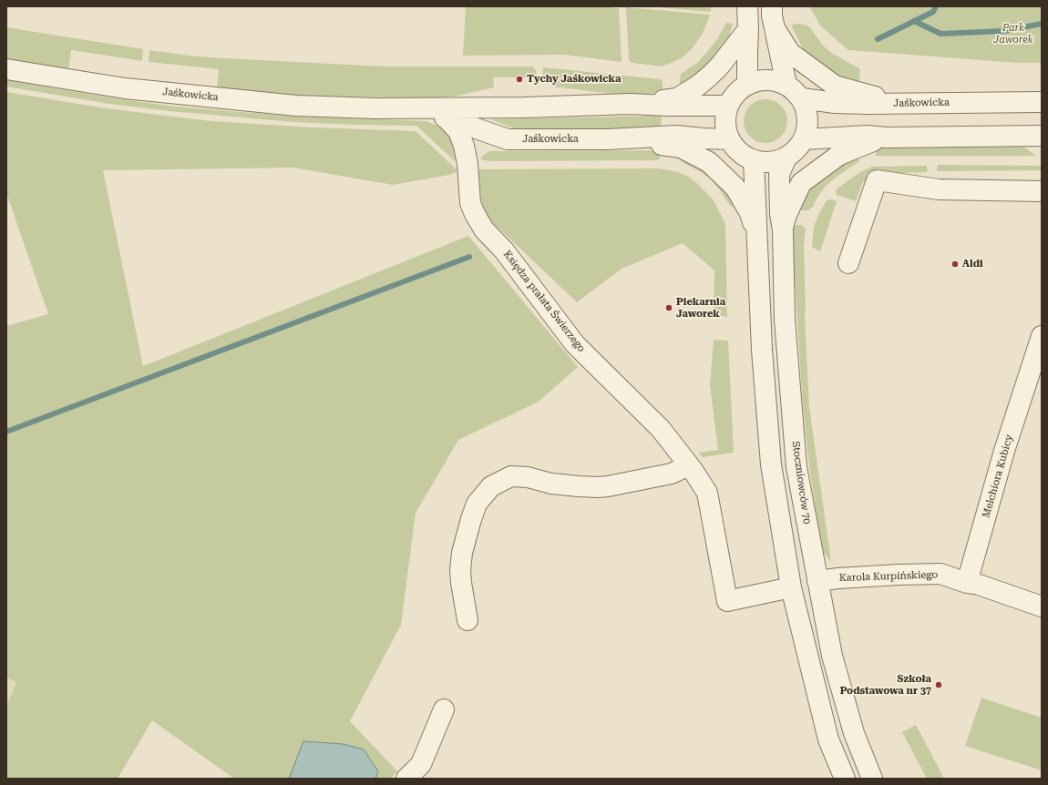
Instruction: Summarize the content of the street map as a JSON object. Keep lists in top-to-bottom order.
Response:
{
  "streets": {
    "street": [
      "Jaśkowicka",
      "Księdza prałata Świerzego",
      "Melchiora Kubicy",
      "Stoczniowców 70",
      "Karola Kurpińskiego"
    ]
  },
  "crossings": [
    ["Jaśkowicka", "Księdza prałata Świerzego"],
    ["Jaśkowicka", "Stoczniowców 70"],
    ["Melchiora Kubicy", "Karola Kurpińskiego"],
    ["Stoczniowców 70", "Karola Kurpińskiego"]
  ],
  "parks": ["Park Jaworek"],
  "places": [
    "Tychy Jaśkowicka",
    "Aldi",
    "Piekarnia Jaworek",
    "Szkoła Podstawowa nr 37"
  ]
}
